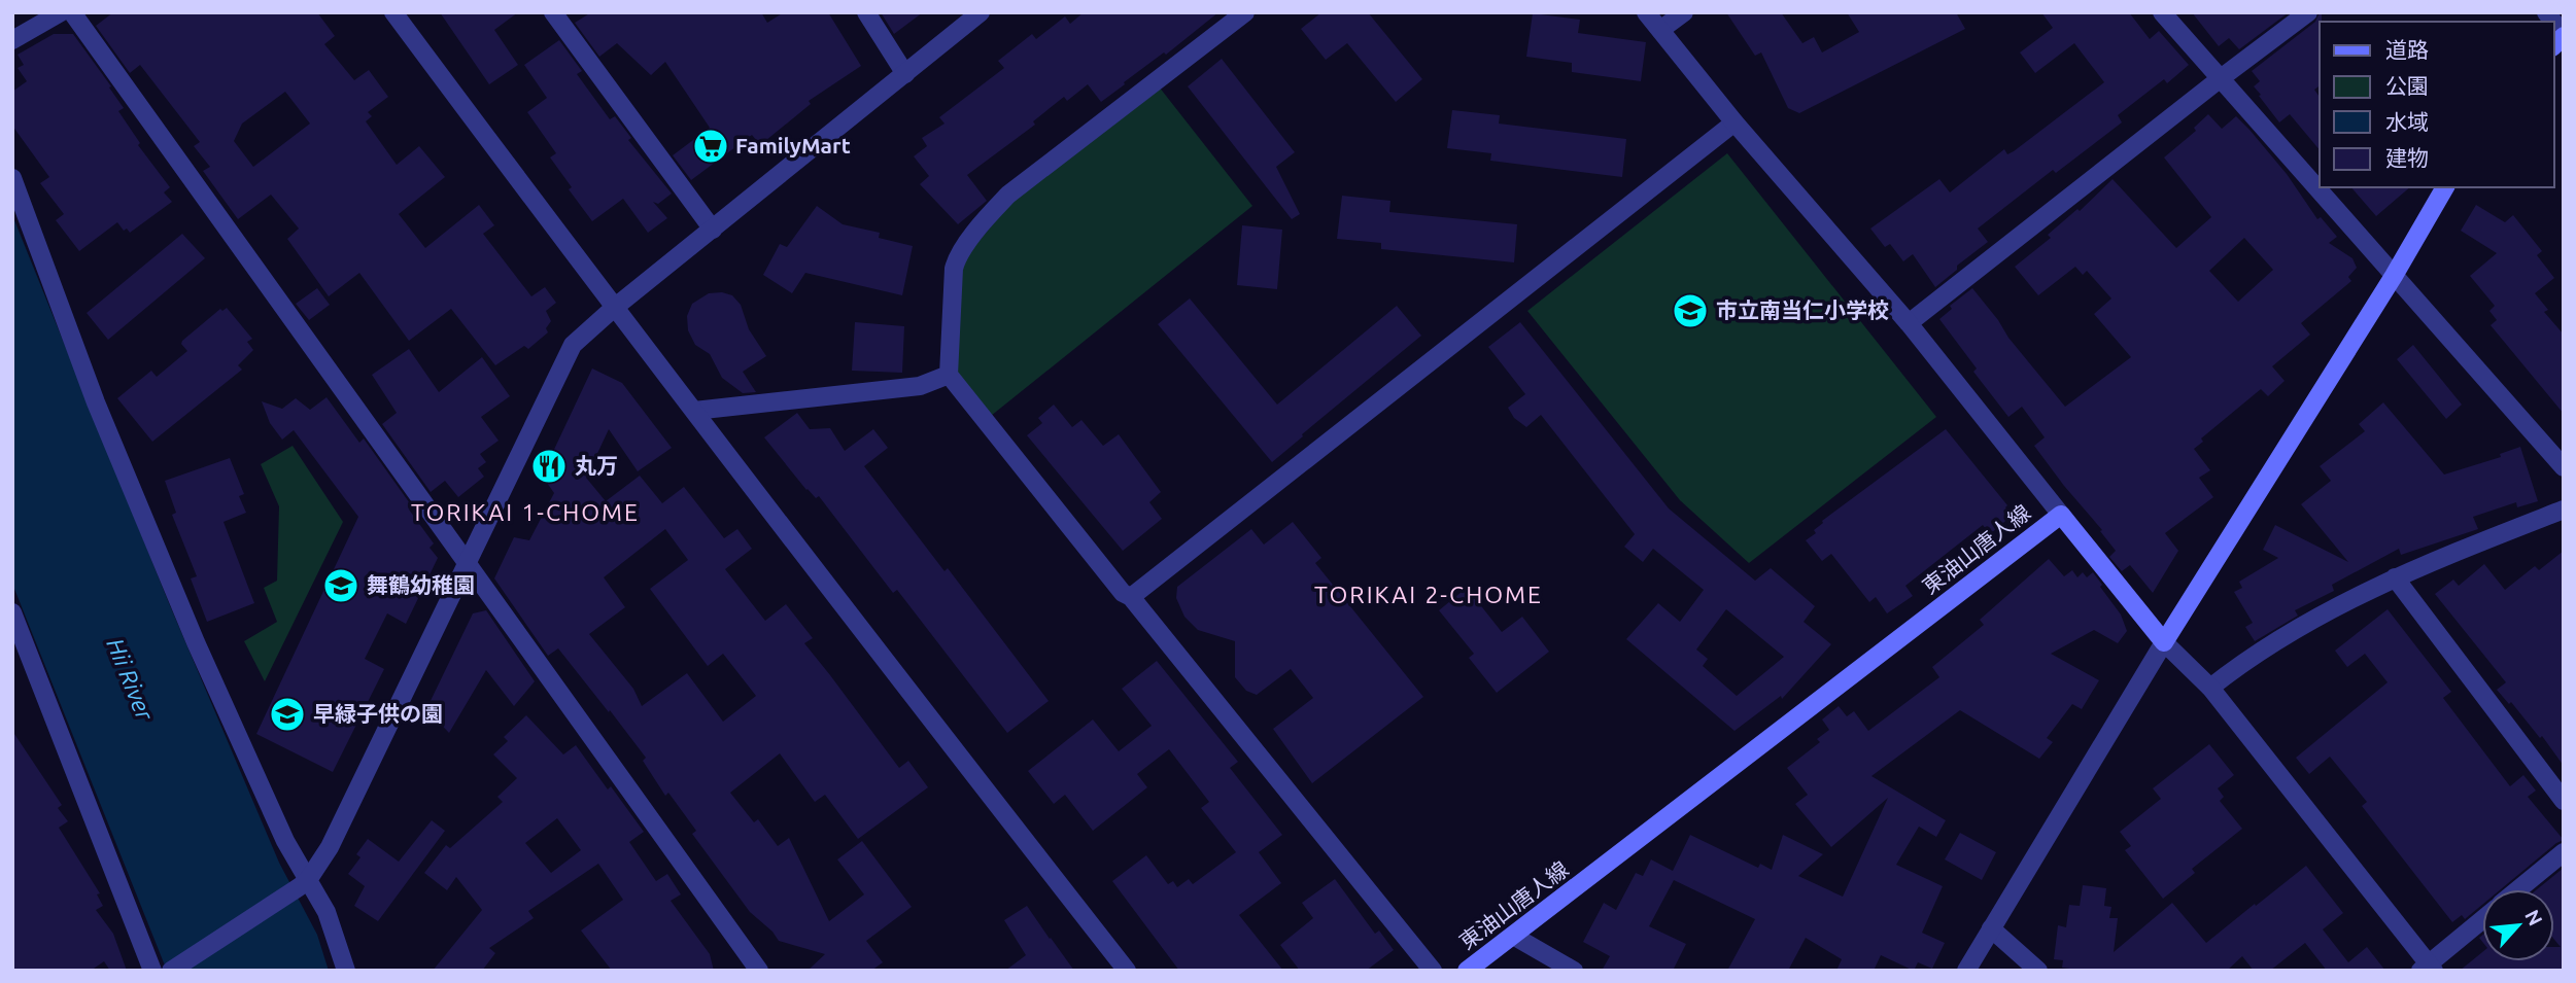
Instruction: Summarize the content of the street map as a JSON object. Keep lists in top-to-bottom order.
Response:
{
  "streets": {
    "main road": ["東油山唐人線"]
  },
  "districts": ["TORIKAI 1-CHOME", "TORIKAI 2-CHOME"],
  "water": ["Hii River"],
  "places": {
    "supermarket": ["FamilyMart"],
    "school or university": ["市立南当仁小学校", "舞鶴幼稚園", "早緑子供の園"],
    "restaurant": ["丸万"]
  },
  "legend": [
    "道路",
    "公園",
    "水域",
    "建物"
  ],
  "north": "top right"
}
